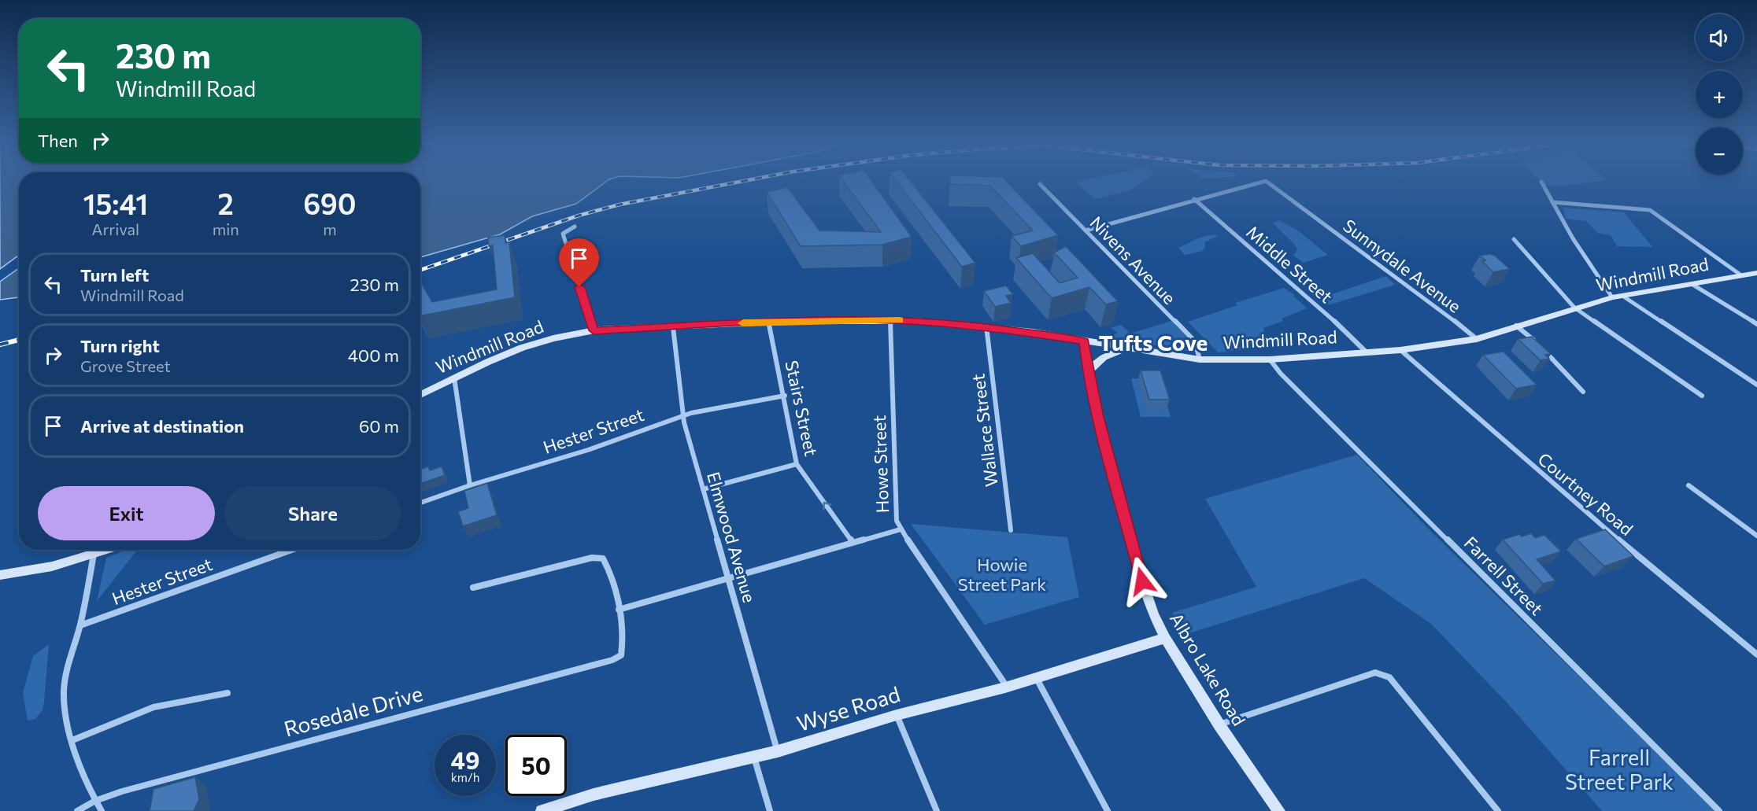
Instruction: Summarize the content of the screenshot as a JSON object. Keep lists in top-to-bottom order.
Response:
{
  "streets": {
    "main road": ["Windmill Road", "Albro Lake Road", "Wyse Road"],
    "street": [
      "Nivens Avenue",
      "Middle Street",
      "Sunnydale Avenue",
      "Stairs Street",
      "Wallace Street",
      "Hester Street",
      "Howe Street",
      "Courtney Road",
      "Elmwood Avenue",
      "Farrell Street",
      "Rosedale Drive"
    ]
  },
  "crossings": [
    ["Nivens Avenue", "Windmill Road"],
    ["Middle Street", "Sunnydale Avenue"],
    ["Middle Street", "Windmill Road"],
    ["Sunnydale Avenue", "Windmill Road"],
    ["Windmill Road", "Stairs Street"],
    ["Windmill Road", "Wallace Street"],
    ["Windmill Road", "Howe Street"],
    ["Windmill Road", "Courtney Road"],
    ["Windmill Road", "Elmwood Avenue"],
    ["Windmill Road", "Farrell Street"],
    ["Windmill Road", "Albro Lake Road"],
    ["Stairs Street", "Hester Street"],
    ["Hester Street", "Elmwood Avenue"],
    ["Howe Street", "Wyse Road"],
    ["Elmwood Avenue", "Wyse Road"],
    ["Albro Lake Road", "Wyse Road"]
  ],
  "one_way": ["Stairs Street"],
  "districts": ["Tufts Cove"],
  "parks": ["Howie Street Park", "Farrell Street Park"],
  "page": {
    "map_buttons": ["+", "−"],
    "turn": ["230 m", "Windmill Road"],
    "then": "Then",
    "eta": [
      "15:41",
      "Arrival",
      "2",
      "min",
      "690",
      "m"
    ],
    "list": [
      {
        "name": "Turn left",
        "note": "Windmill Road",
        "value": "230 m"
      },
      {
        "name": "Turn right",
        "note": "Grove Street",
        "value": "400 m"
      },
      {
        "name": "Arrive at destination",
        "value": "60 m"
      }
    ],
    "buttons": ["Exit", "Share"],
    "speed": "49 km/h",
    "limit": "50"
  }
}
